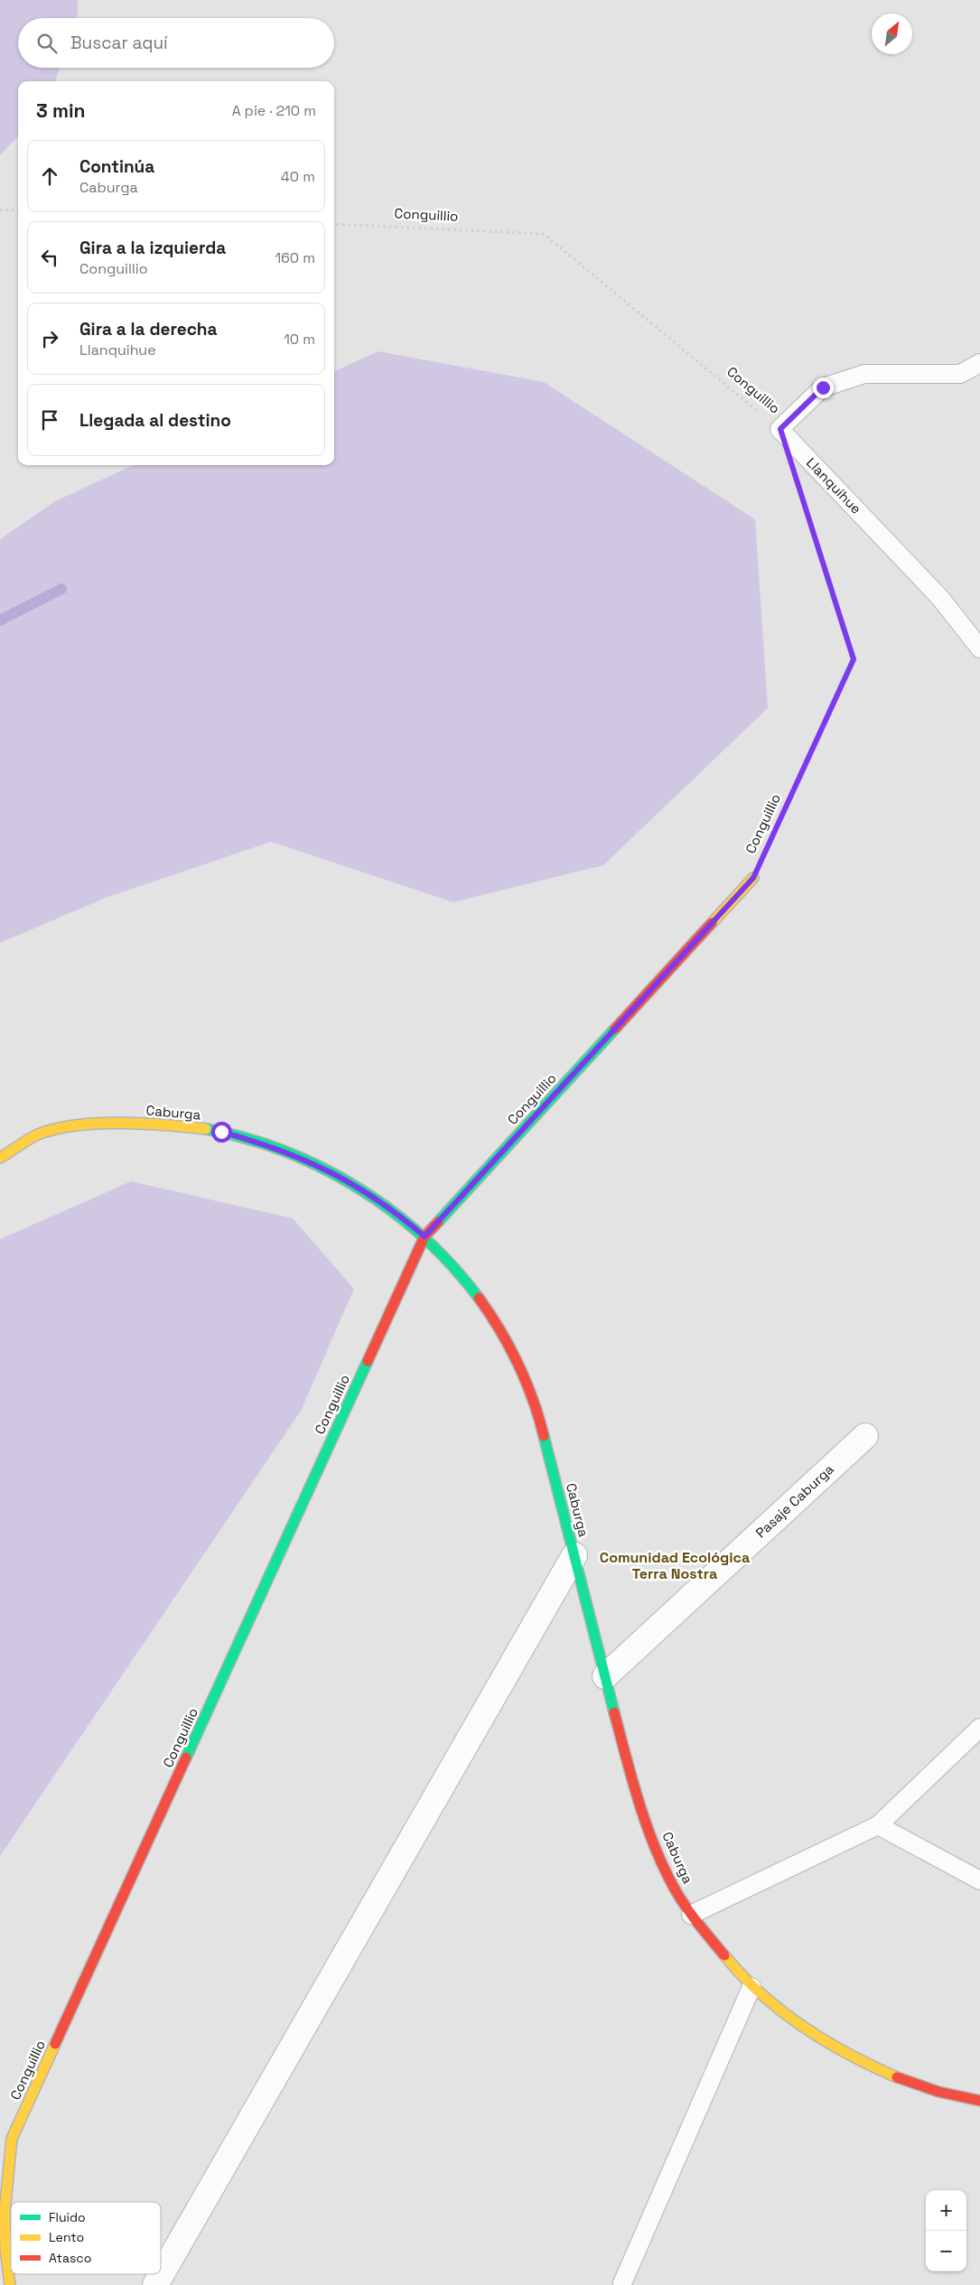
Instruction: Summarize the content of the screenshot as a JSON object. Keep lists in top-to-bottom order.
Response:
{
  "streets": {
    "street": ["Conguillio", "Caburga", "Pasaje Caburga"],
    "lane": ["Llanquihue"]
  },
  "crossings": [
    ["Conguillio", "Llanquihue"],
    ["Conguillio", "Caburga"],
    ["Caburga", "Pasaje Caburga"]
  ],
  "districts": ["Comunidad Ecológica Terra Nostra"],
  "legend": ["Fluido", "Lento", "Atasco"],
  "north": "top right",
  "page": {
    "search": "Buscar aquí",
    "heading": ["3 min", "A pie · 210 m"],
    "list": [
      ["Continúa", "Caburga", "40 m"],
      ["Gira a la izquierda", "Conguillio", "160 m"],
      ["Gira a la derecha", "Llanquihue", "10 m"],
      "Llegada al destino"
    ],
    "map_buttons": ["+", "−"]
  }
}
